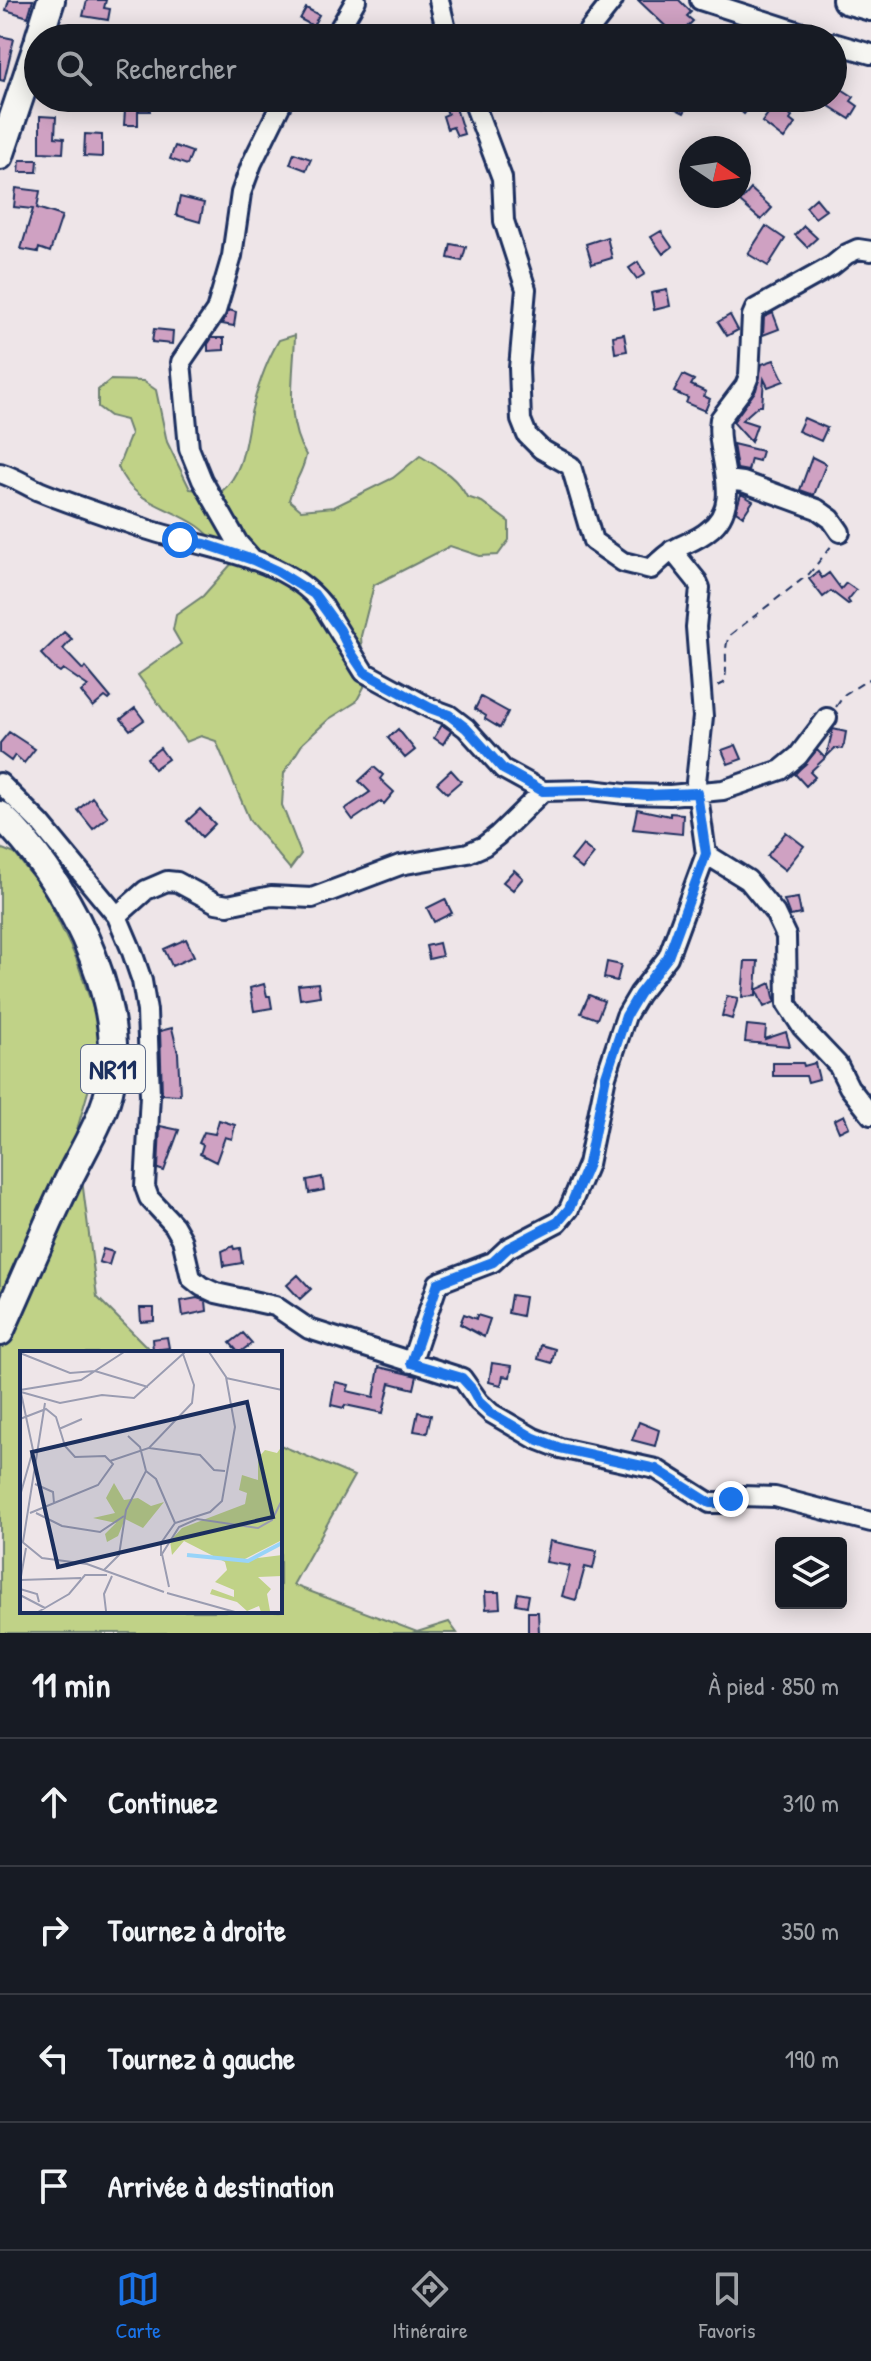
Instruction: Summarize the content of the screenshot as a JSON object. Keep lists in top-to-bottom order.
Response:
{
  "streets": {
    "highway": ["NR11"]
  },
  "north": "right",
  "page": {
    "search": "Rechercher",
    "heading": ["11 min", "À pied · 850 m"],
    "list": [
      ["Continuez", "310 m"],
      ["Tournez à droite", "350 m"],
      ["Tournez à gauche", "190 m"],
      "Arrivée à destination"
    ],
    "nav": ["Carte", "Itinéraire", "Favoris"]
  }
}
